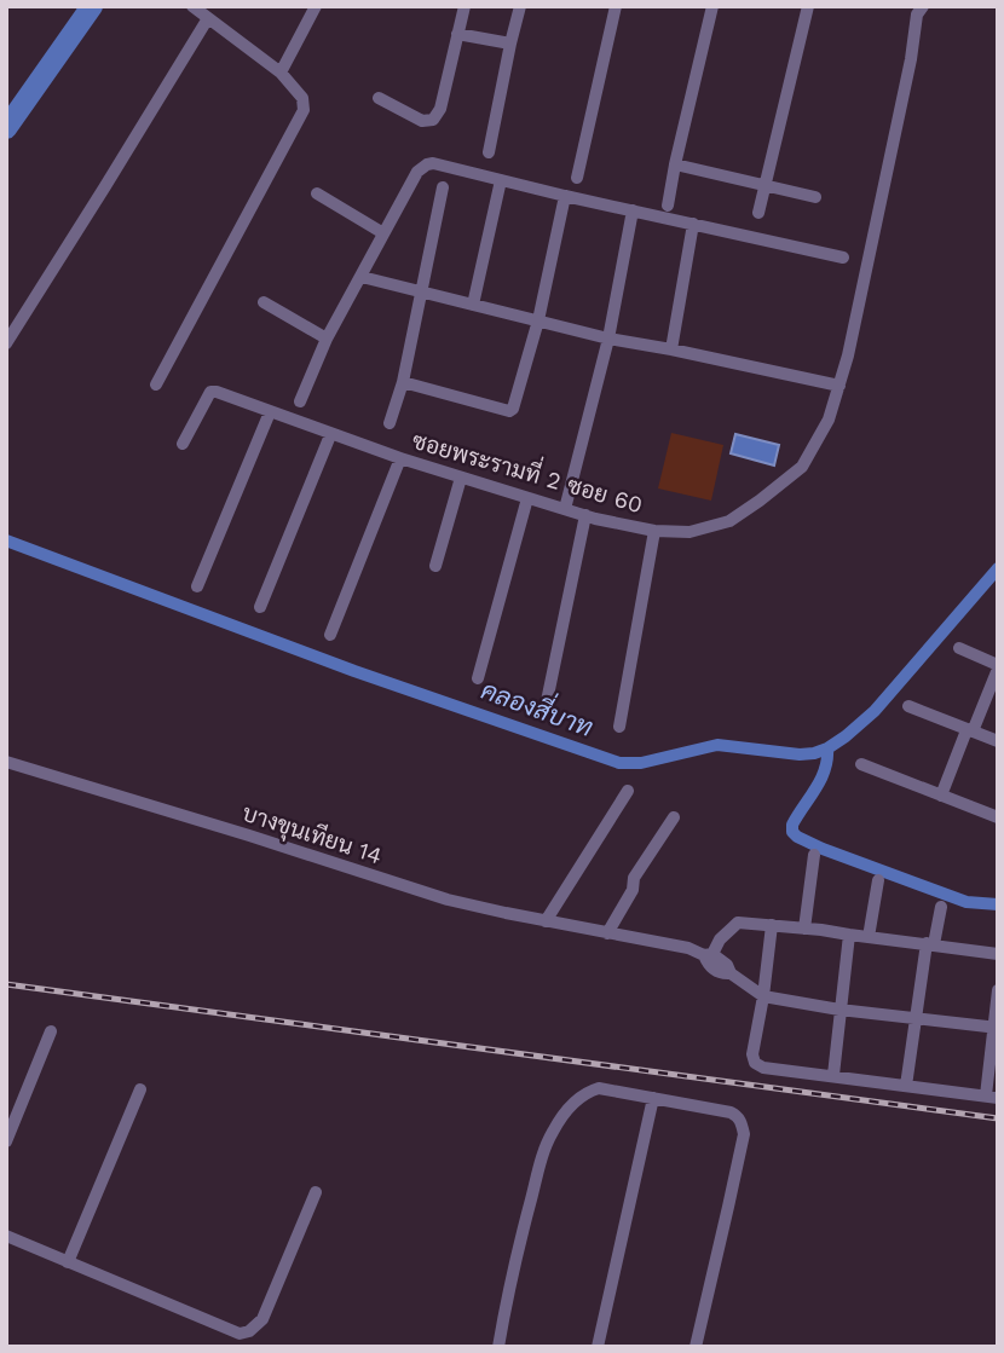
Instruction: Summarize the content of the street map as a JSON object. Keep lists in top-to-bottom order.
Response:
{
  "streets": {
    "street": ["ซอยพระรามที่ 2 ซอย 60", "บางขุนเทียน 14"]
  },
  "water": ["คลองสี่บาท"]
}
